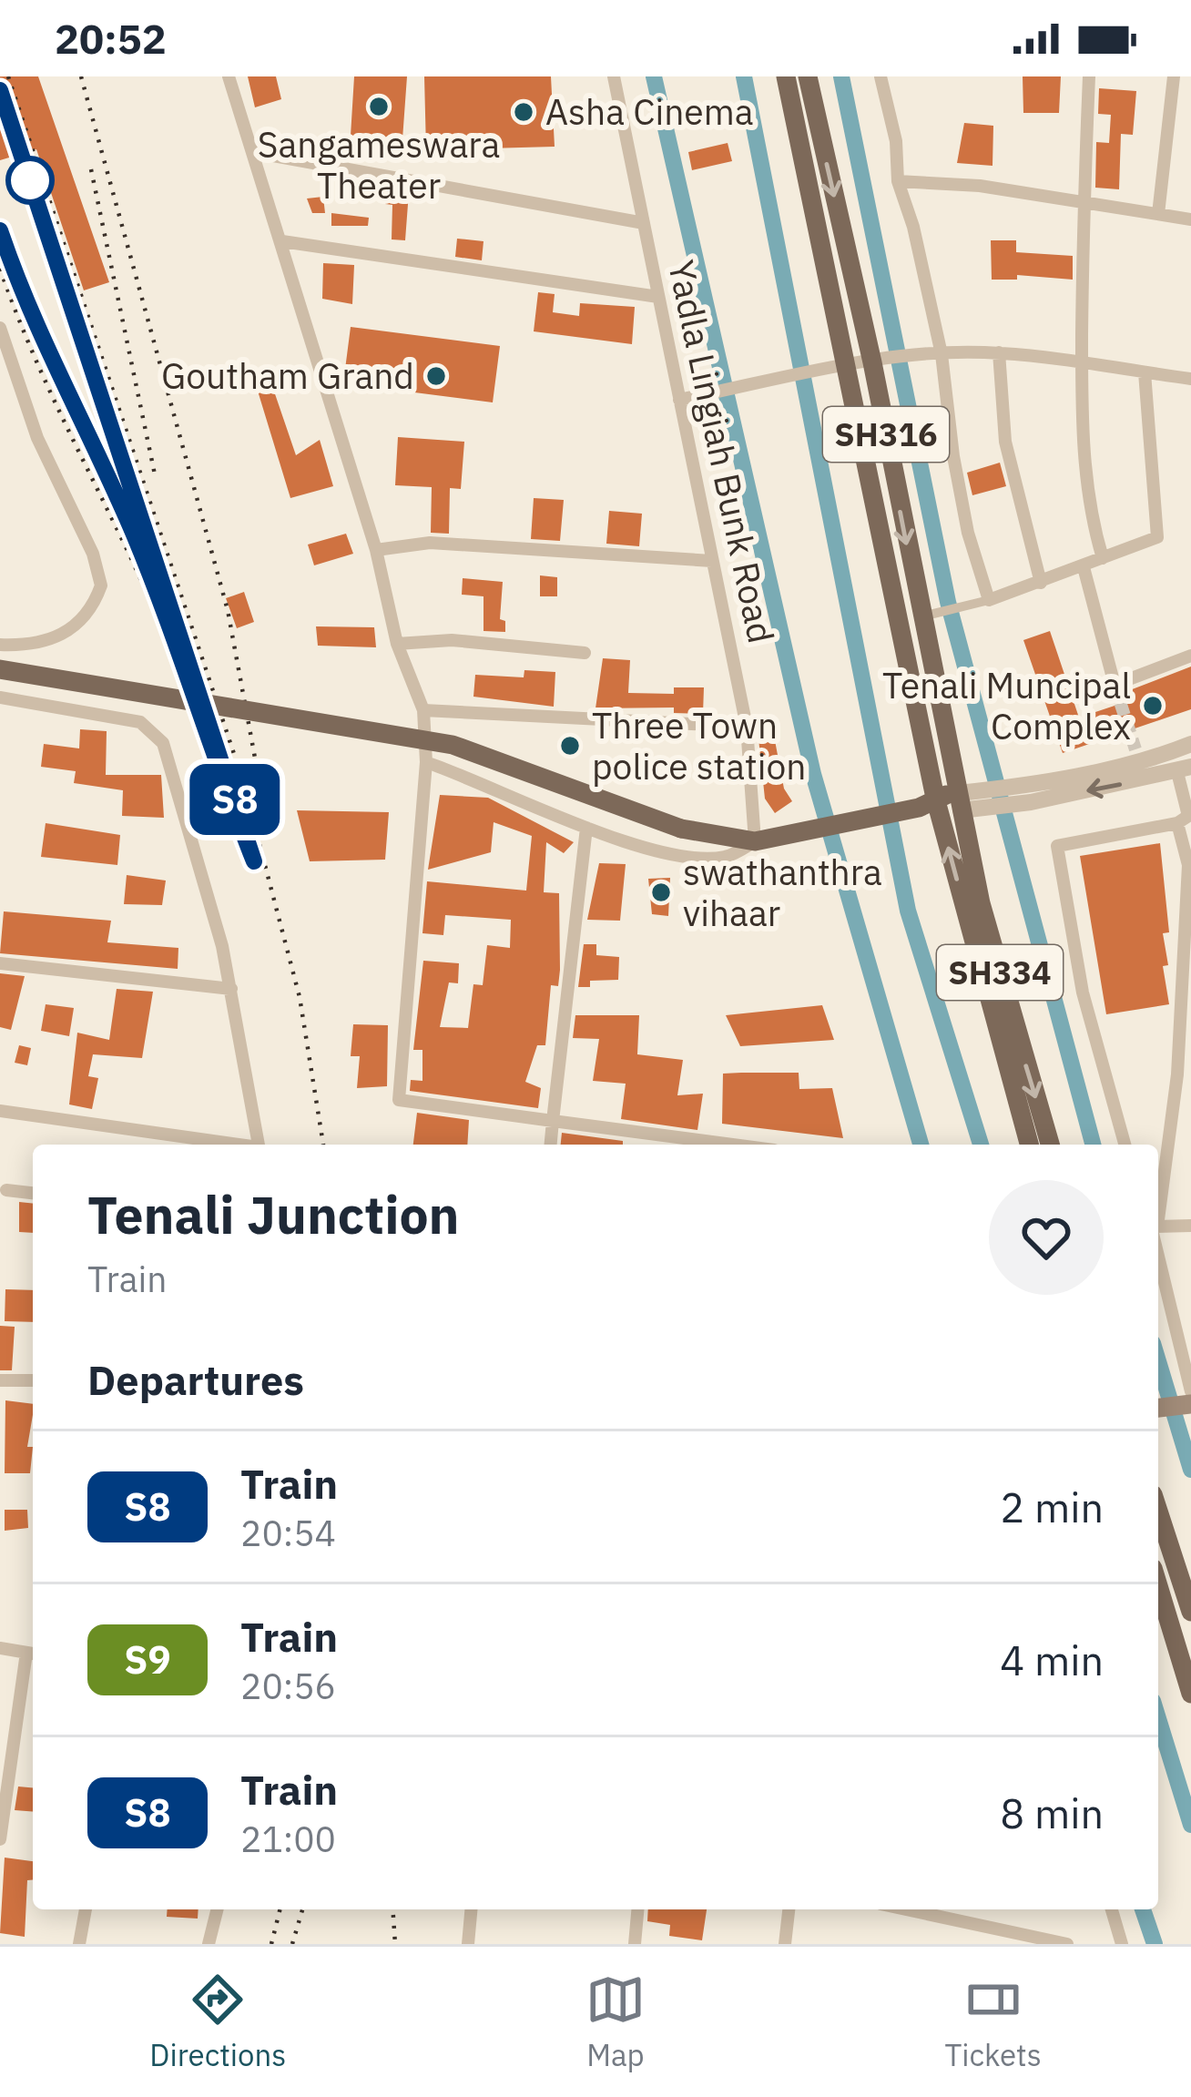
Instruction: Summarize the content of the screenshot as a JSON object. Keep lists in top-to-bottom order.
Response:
{
  "streets": {
    "main road": ["SH316", "SH334"],
    "street": ["Yadla Lingiah Bunk Road"]
  },
  "crossings": [
    ["SH316", "SH334"]
  ],
  "places": [
    "Sangameswara Theater",
    "Asha Cinema",
    "Goutham Grand",
    "Tenali Muncipal Complex",
    "Three Town police station",
    "swathanthra vihaar"
  ],
  "page": {
    "status": "20:52",
    "on_map": "S8",
    "heading": [
      ["Tenali Junction", "Train"],
      "Departures"
    ],
    "list": [
      {
        "mark": "S8",
        "name": "Train",
        "note": "20:54",
        "value": "2 min"
      },
      {
        "mark": "S9",
        "name": "Train",
        "note": "20:56",
        "value": "4 min"
      },
      {
        "mark": "S8",
        "name": "Train",
        "note": "21:00",
        "value": "8 min"
      }
    ],
    "tabs": ["Directions", "Map", "Tickets"]
  }
}
